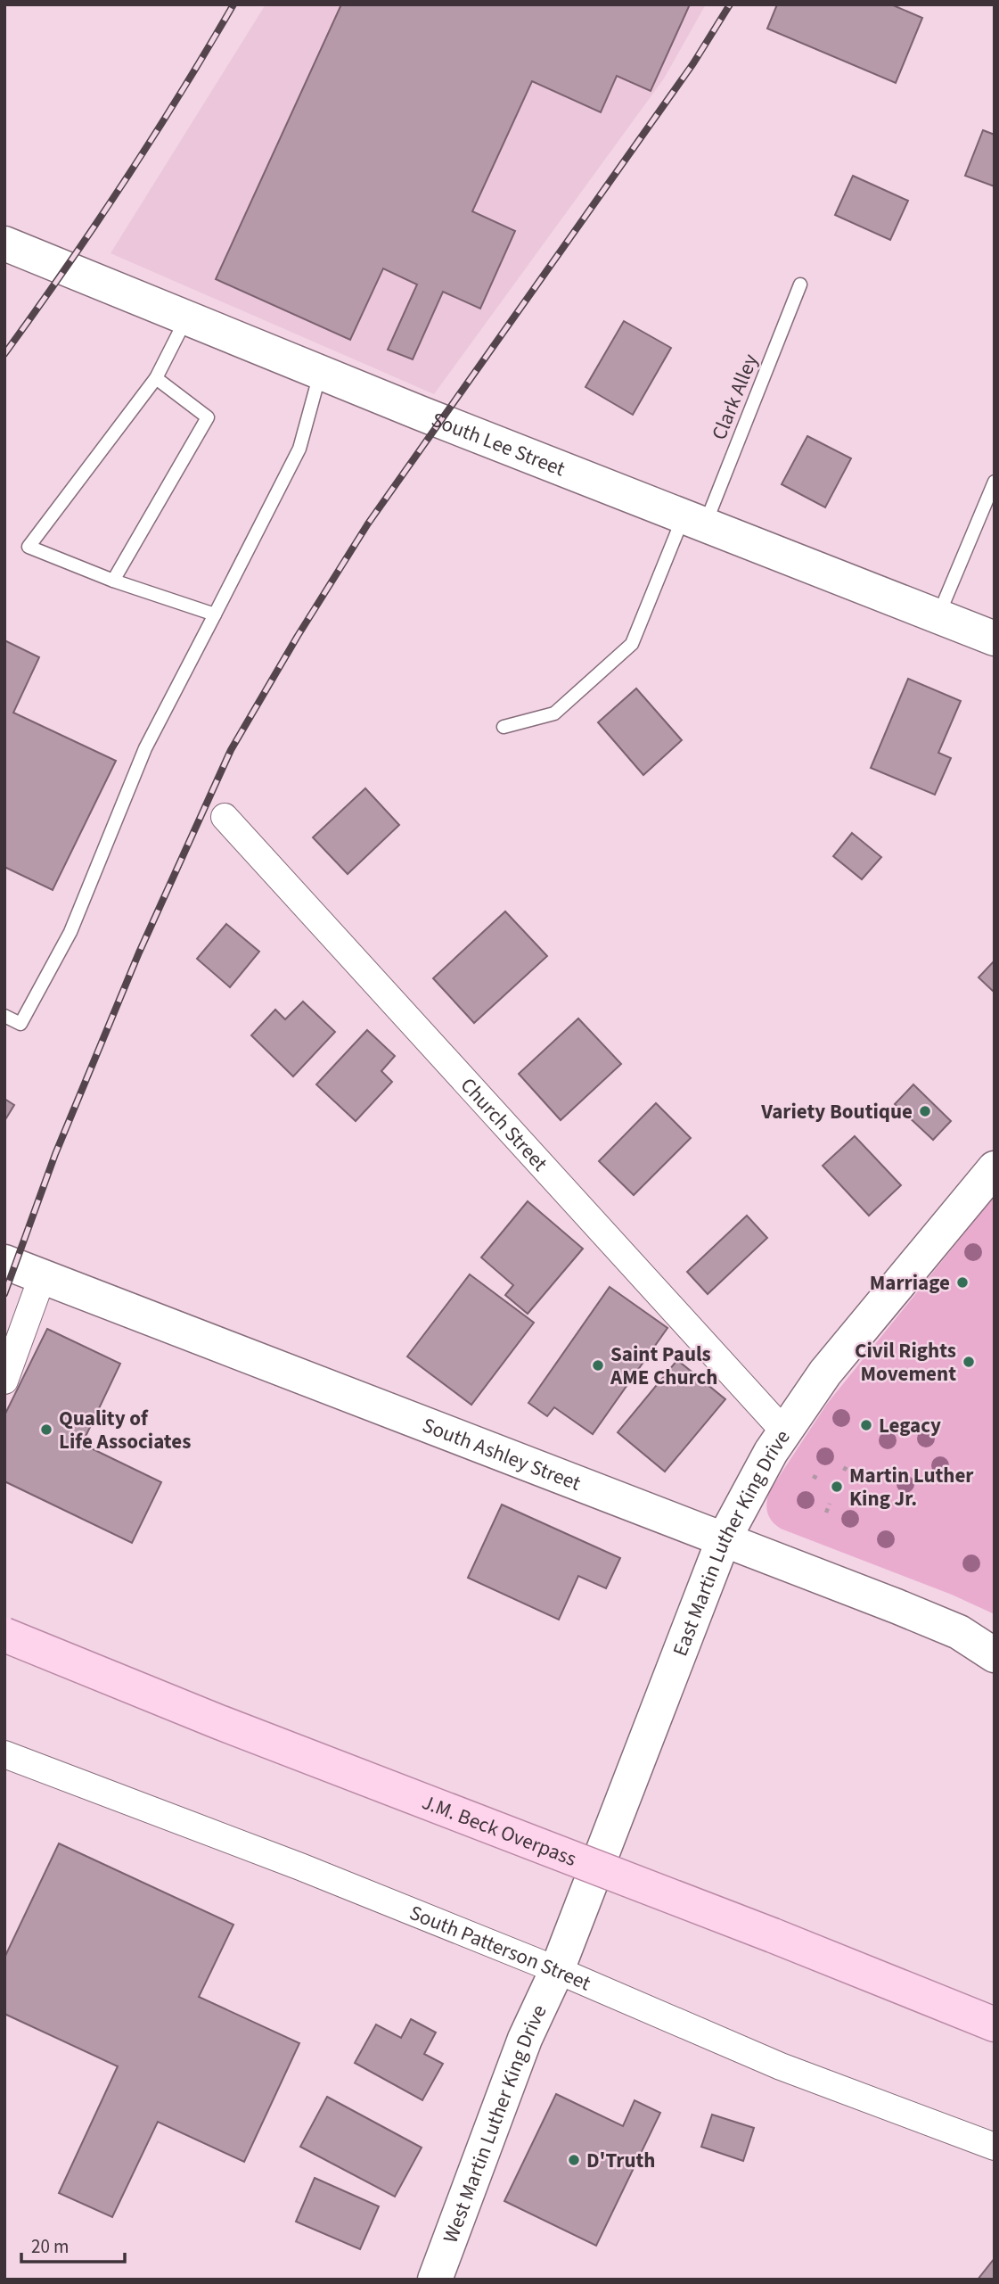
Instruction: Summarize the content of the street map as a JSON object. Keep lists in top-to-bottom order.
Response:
{
  "streets": {
    "main road": ["J.M. Beck Overpass"],
    "street": [
      "South Lee Street",
      "Church Street",
      "South Ashley Street",
      "East Martin Luther King Drive",
      "South Patterson Street",
      "West Martin Luther King Drive"
    ],
    "lane": ["Clark Alley"]
  },
  "crossings": [
    ["Clark Alley", "South Lee Street"],
    ["Church Street", "East Martin Luther King Drive"],
    ["South Ashley Street", "East Martin Luther King Drive"],
    ["East Martin Luther King Drive", "South Patterson Street"],
    ["East Martin Luther King Drive", "West Martin Luther King Drive"],
    ["South Patterson Street", "West Martin Luther King Drive"]
  ],
  "places": [
    "Variety Boutique",
    "Marriage",
    "Civil Rights Movement",
    "Saint Pauls AME Church",
    "Legacy",
    "Quality of Life Associates",
    "Martin Luther King Jr.",
    "D'Truth"
  ],
  "scale_bar": "20 m"
}
